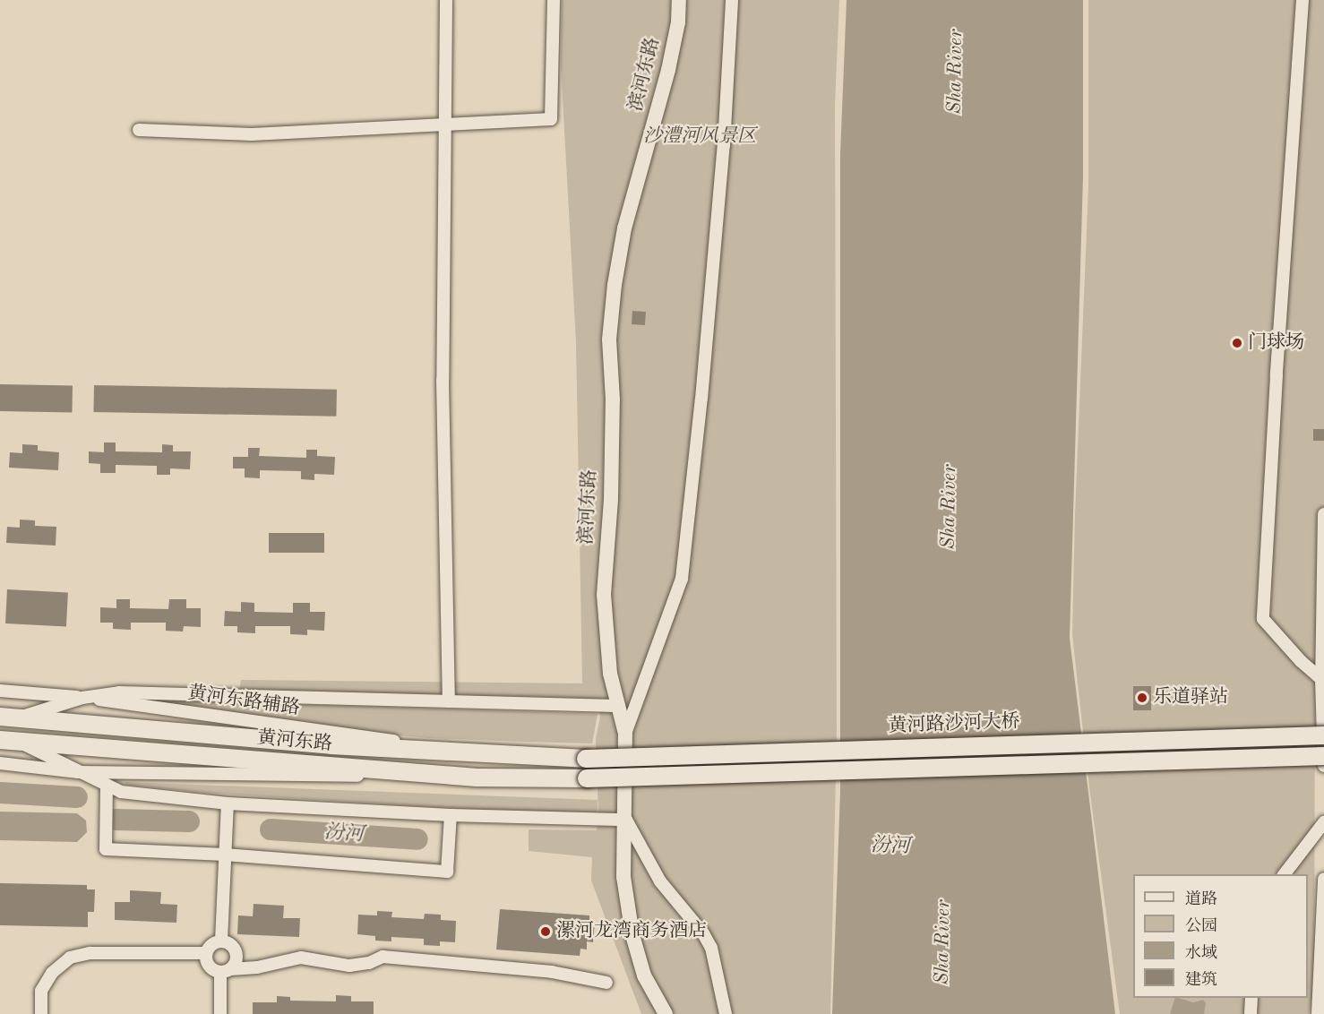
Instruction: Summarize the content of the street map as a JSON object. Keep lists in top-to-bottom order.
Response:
{
  "streets": {
    "main road": ["黄河路沙河大桥", "黄河东路"],
    "street": ["滨河东路", "黄河东路辅路"]
  },
  "crossings": [
    ["黄河东路辅路", "黄河东路"],
    ["黄河路沙河大桥", "黄河东路"]
  ],
  "water": ["Sha River", "汾河"],
  "parks": ["沙澧河风景区"],
  "places": ["门球场", "乐道驿站", "漯河龙湾商务酒店"],
  "legend": [
    "道路",
    "公园",
    "水域",
    "建筑"
  ]
}
